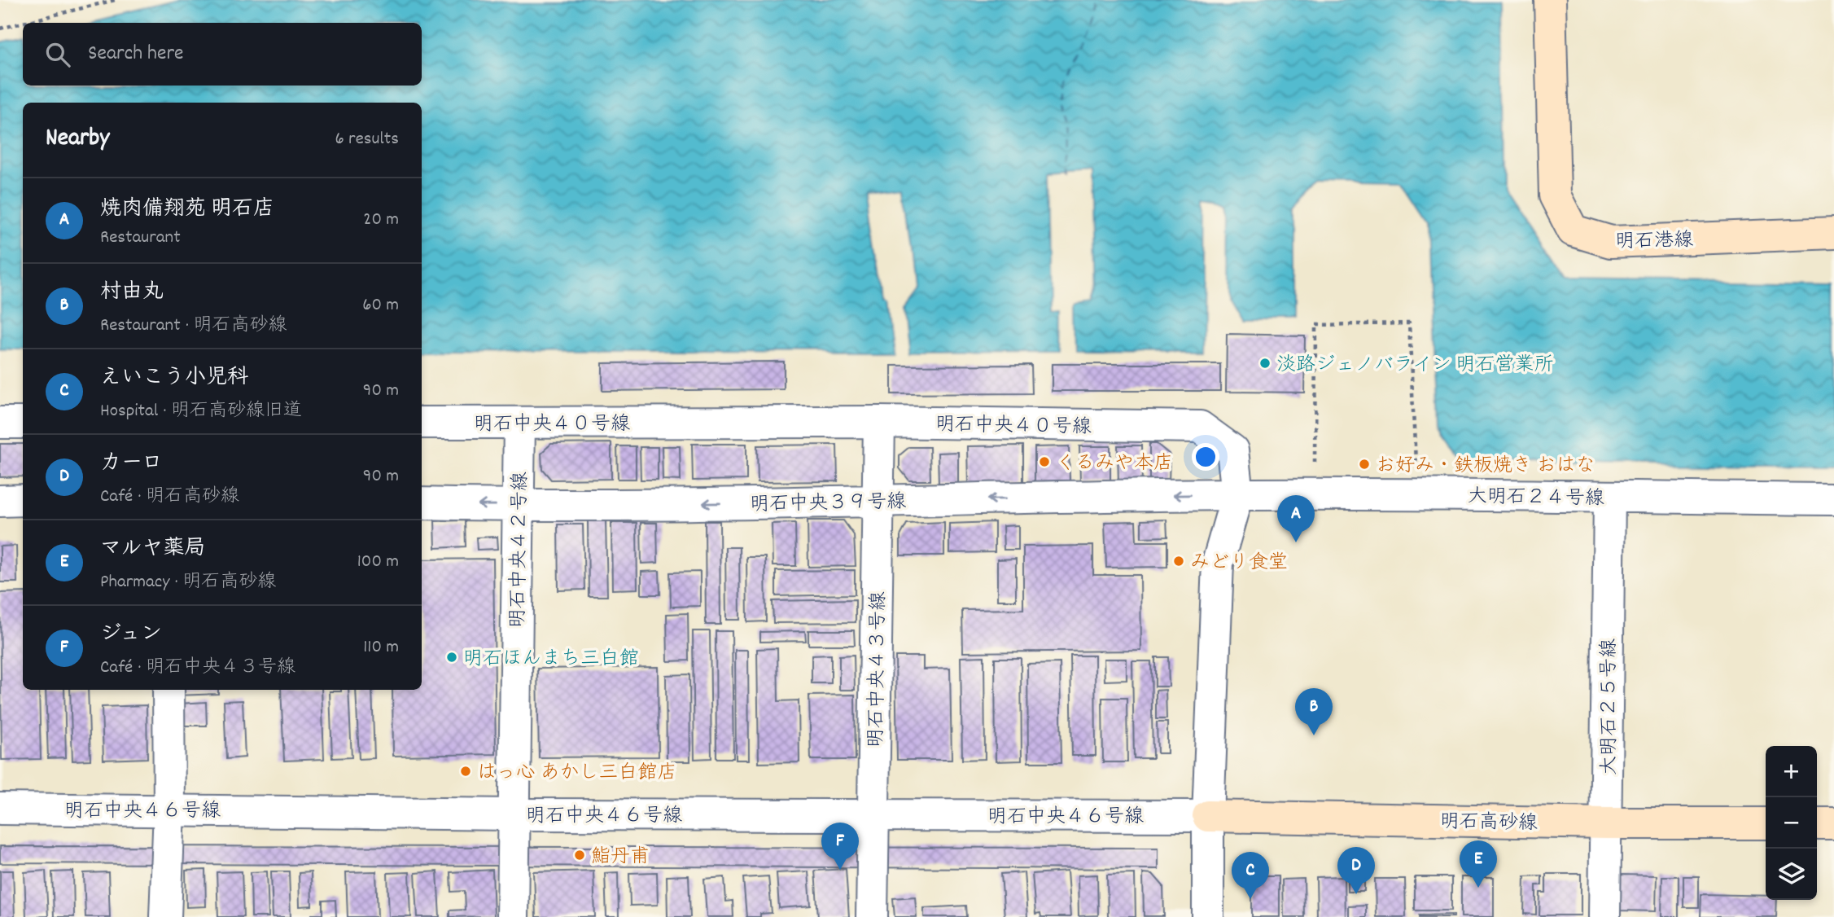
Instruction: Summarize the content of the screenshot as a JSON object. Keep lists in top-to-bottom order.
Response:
{
  "streets": {
    "main road": ["明石港線", "明石高砂線"],
    "street": [
      "明石中央４０号線",
      "大明石２４号線",
      "明石中央３９号線",
      "明石中央４２号線",
      "明石中央４３号線",
      "大明石２５号線",
      "明石中央４６号線"
    ]
  },
  "crossings": [
    ["明石中央４０号線", "大明石２４号線"],
    ["明石中央４０号線", "明石中央３９号線"],
    ["明石中央４０号線", "明石中央４２号線"],
    ["明石中央４０号線", "明石中央４３号線"],
    ["明石中央４０号線", "明石中央４６号線"],
    ["明石中央４０号線", "明石高砂線"],
    ["大明石２４号線", "明石中央３９号線"],
    ["大明石２４号線", "大明石２５号線"],
    ["明石中央３９号線", "明石中央４２号線"],
    ["明石中央３９号線", "明石中央４３号線"],
    ["明石中央４２号線", "明石中央４６号線"],
    ["明石中央４３号線", "明石中央４６号線"],
    ["大明石２５号線", "明石高砂線"],
    ["明石中央４６号線", "明石高砂線"]
  ],
  "one_way": ["明石中央３９号線"],
  "places": [
    "淡路ジェノバライン 明石営業所",
    "くるみや本店",
    "お好み・鉄板焼き おはな",
    "みどり食堂",
    "明石ほんまち三白館",
    "はっ心 あかし三白館店",
    "鮨丹甫"
  ],
  "page": {
    "search": "Search here",
    "heading": ["Nearby", "6 results"],
    "list": [
      {
        "mark": "A",
        "name": "焼肉備翔苑 明石店",
        "note": "Restaurant",
        "value": "20 m"
      },
      {
        "mark": "B",
        "name": "村由丸",
        "note": "Restaurant · 明石高砂線",
        "value": "60 m"
      },
      {
        "mark": "C",
        "name": "えいこう小児科",
        "note": "Hospital · 明石高砂線旧道",
        "value": "90 m"
      },
      {
        "mark": "D",
        "name": "カーロ",
        "note": "Café · 明石高砂線",
        "value": "90 m"
      },
      {
        "mark": "E",
        "name": "マルヤ薬局",
        "note": "Pharmacy · 明石高砂線",
        "value": "100 m"
      },
      {
        "mark": "F",
        "name": "ジュン",
        "note": "Café · 明石中央４３号線",
        "value": "110 m"
      }
    ],
    "pins": [
      "A",
      "B",
      "F",
      "E",
      "D",
      "C"
    ],
    "map_buttons": ["+", "−"]
  }
}
